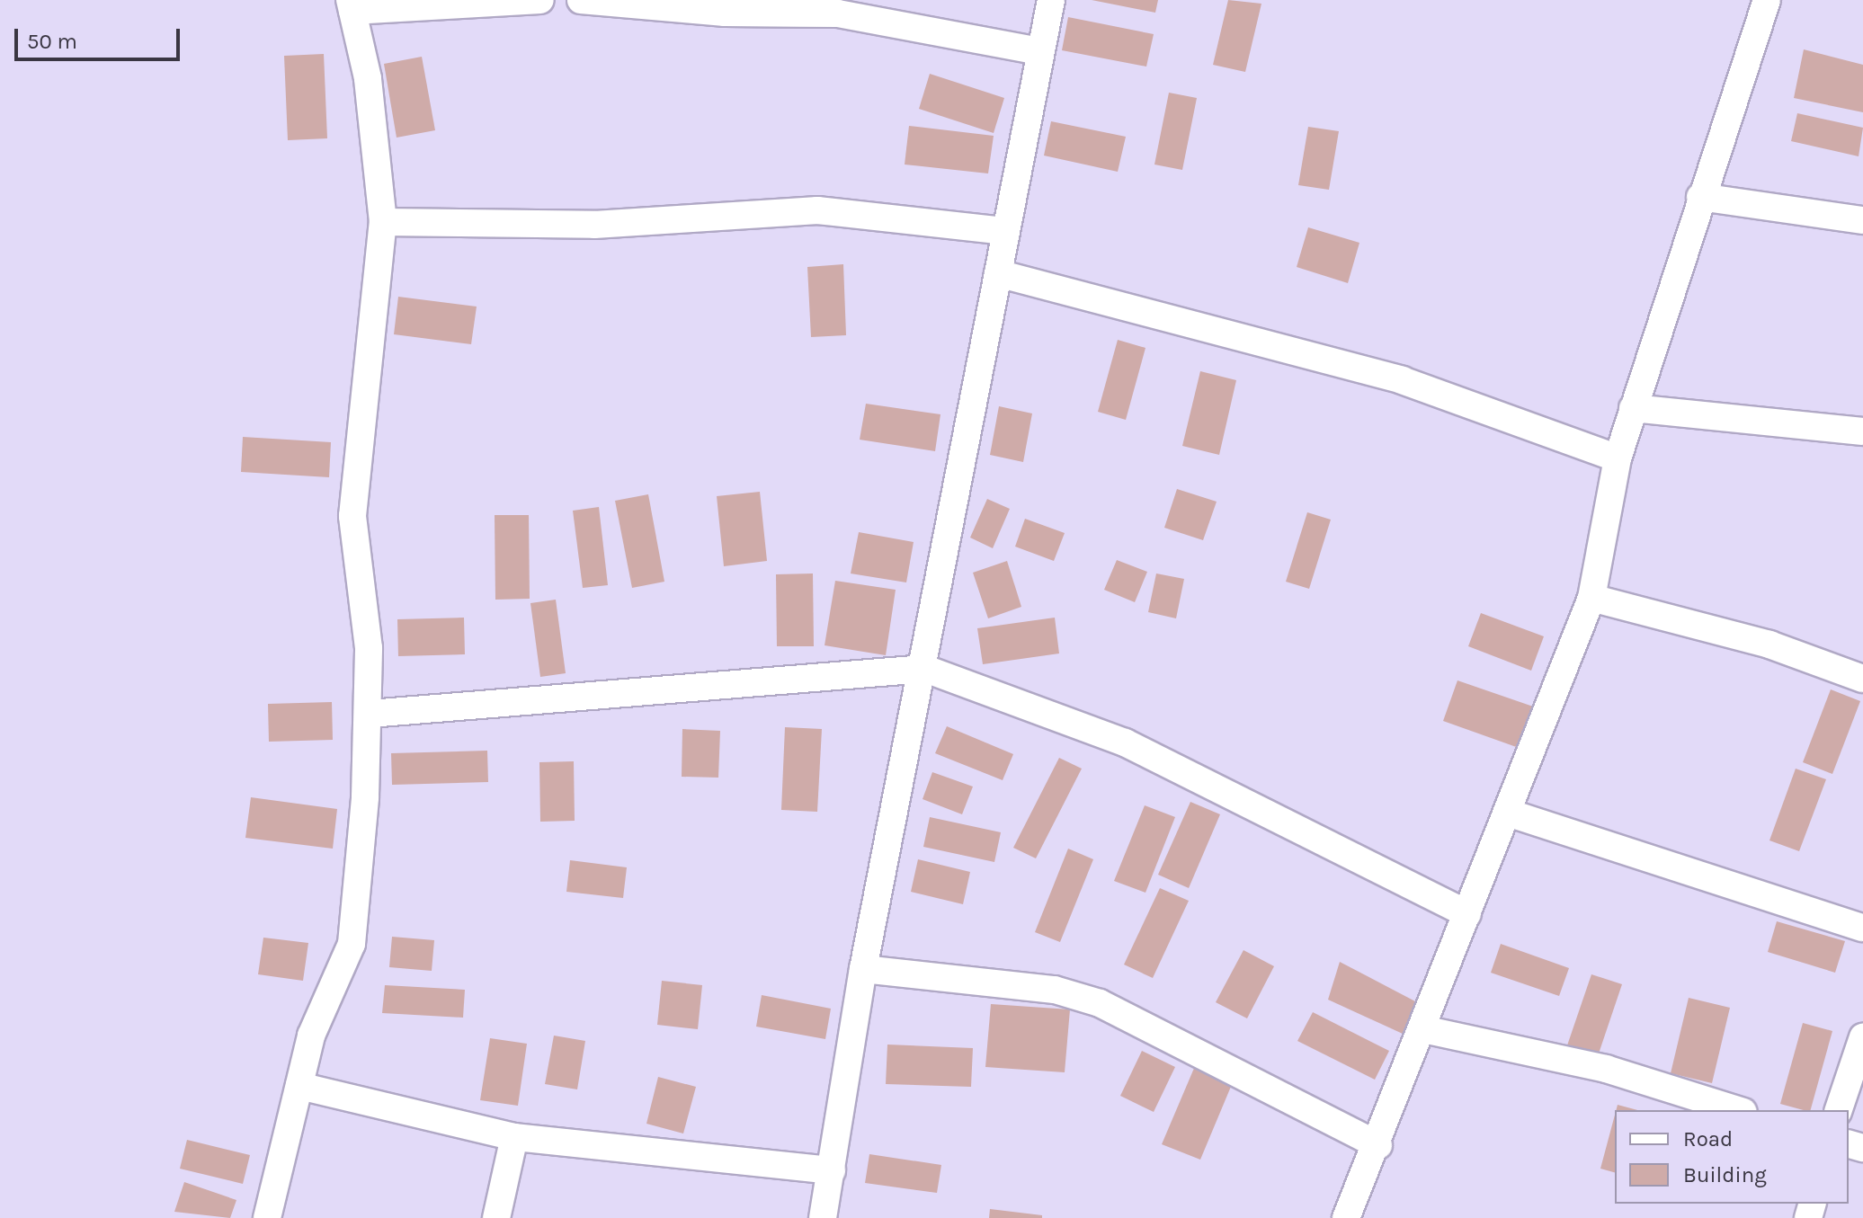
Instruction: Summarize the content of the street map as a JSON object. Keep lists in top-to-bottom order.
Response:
{
  "legend": ["Road", "Building"],
  "scale_bar": "50 m"
}
